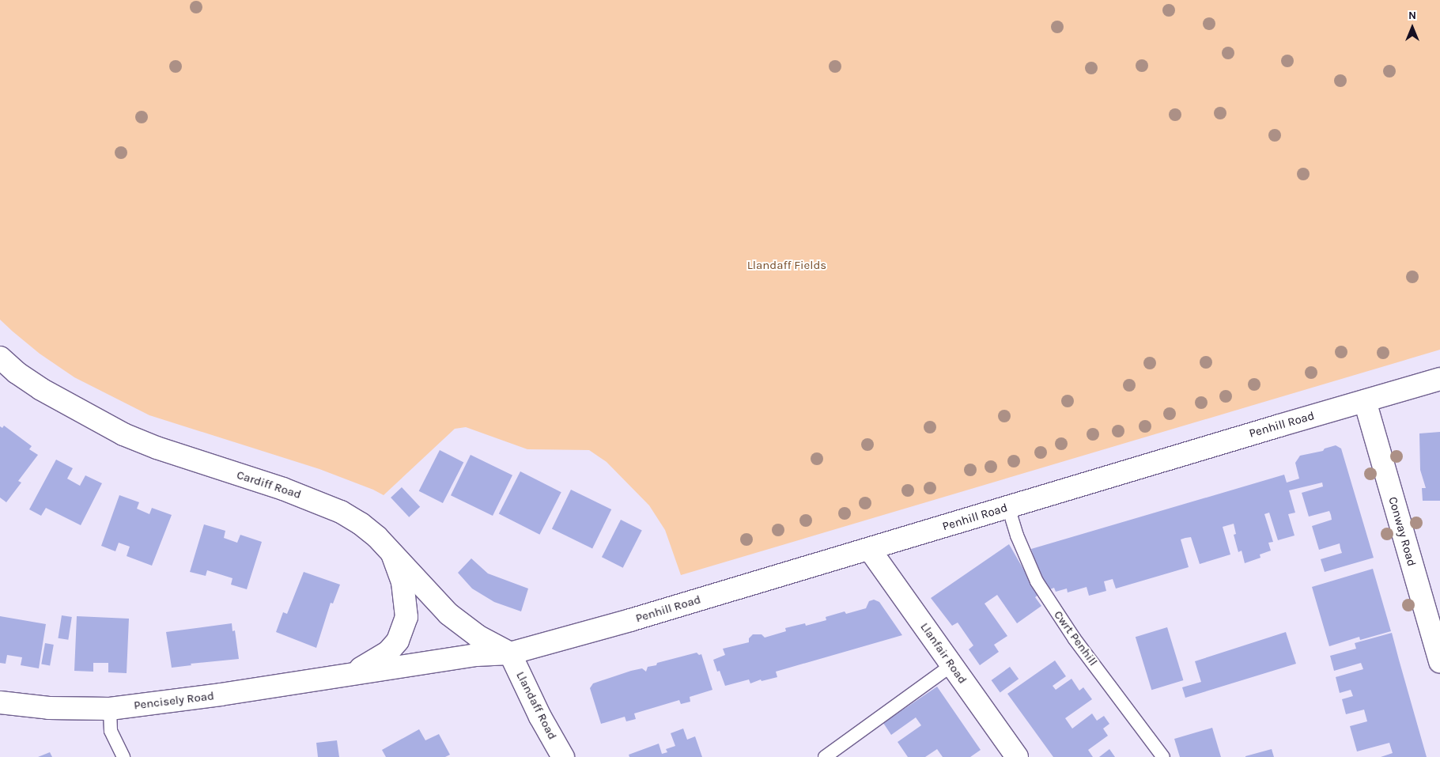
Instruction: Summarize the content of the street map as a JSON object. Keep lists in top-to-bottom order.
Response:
{
  "streets": {
    "main road": [
      "Penhill Road",
      "Cardiff Road",
      "Conway Road",
      "Llanfair Road",
      "Pencisely Road",
      "Llandaff Road"
    ],
    "lane": ["Cwrt Penhill"]
  },
  "crossings": [
    ["Penhill Road", "Cardiff Road"],
    ["Penhill Road", "Conway Road"],
    ["Penhill Road", "Cwrt Penhill"],
    ["Penhill Road", "Llanfair Road"],
    ["Penhill Road", "Pencisely Road"],
    ["Penhill Road", "Llandaff Road"],
    ["Cardiff Road", "Pencisely Road"],
    ["Cardiff Road", "Llandaff Road"],
    ["Pencisely Road", "Llandaff Road"]
  ],
  "parks": ["Llandaff Fields"],
  "north": "top"
}
